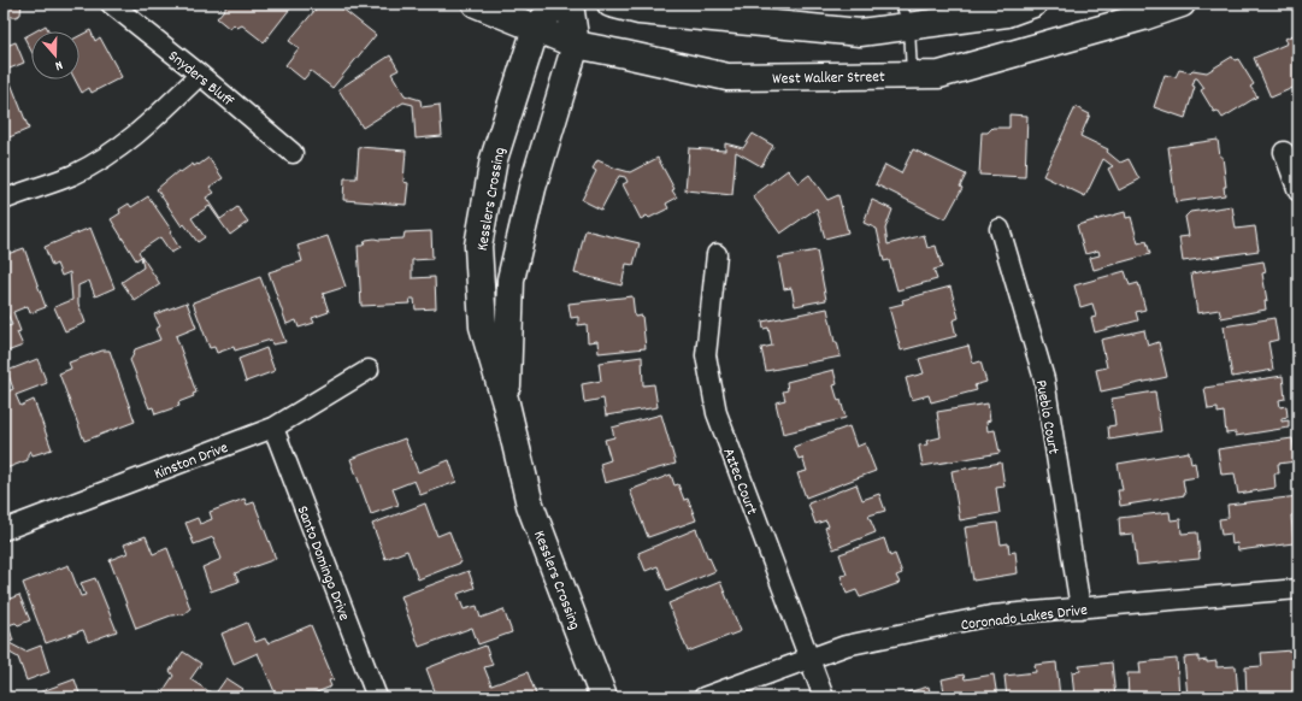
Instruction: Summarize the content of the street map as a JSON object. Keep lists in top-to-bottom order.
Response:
{
  "streets": {
    "street": [
      "West Walker Street",
      "Snyders Bluff",
      "Kesslers Crossing",
      "Pueblo Court",
      "Kinston Drive",
      "Aztec Court",
      "Santo Domingo Drive",
      "Coronado Lakes Drive"
    ]
  },
  "crossings": [
    ["West Walker Street", "Kesslers Crossing"],
    ["Pueblo Court", "Coronado Lakes Drive"],
    ["Kinston Drive", "Santo Domingo Drive"],
    ["Aztec Court", "Coronado Lakes Drive"]
  ],
  "north": "bottom"
}
